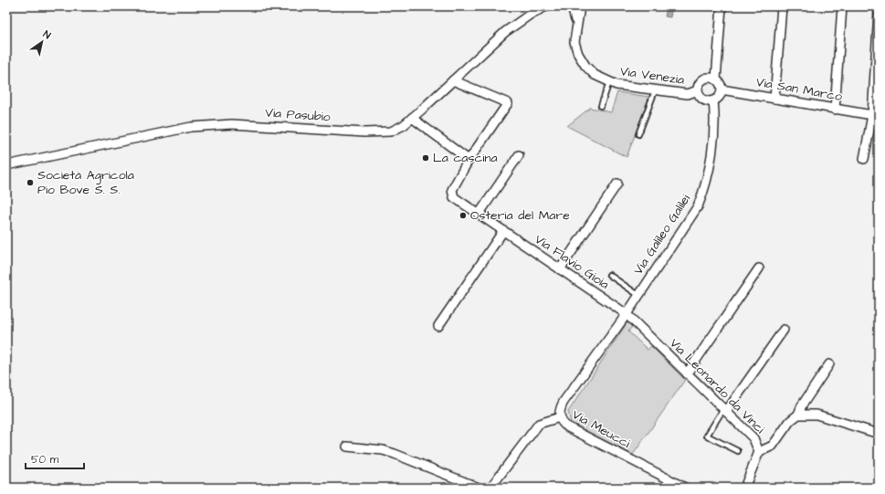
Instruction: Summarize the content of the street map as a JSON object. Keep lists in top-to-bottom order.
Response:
{
  "streets": {
    "street": [
      "Via Venezia",
      "Via San Marco",
      "Via Pasubio",
      "Via Galileo Galilei",
      "Via Flavio Gioia",
      "Via Leonardo da Vinci",
      "Via Meucci"
    ]
  },
  "crossings": [
    ["Via Venezia", "Via San Marco"],
    ["Via Venezia", "Via Galileo Galilei"],
    ["Via San Marco", "Via Galileo Galilei"],
    ["Via Galileo Galilei", "Via Flavio Gioia"],
    ["Via Galileo Galilei", "Via Leonardo da Vinci"],
    ["Via Galileo Galilei", "Via Meucci"],
    ["Via Flavio Gioia", "Via Leonardo da Vinci"],
    ["Via Flavio Gioia", "Via Meucci"],
    ["Via Leonardo da Vinci", "Via Meucci"]
  ],
  "places": ["La cascina", "Società Agricola Pio Bove S. S.", "Osteria del Mare"],
  "scale_bar": "50 m",
  "north": "top right"
}
